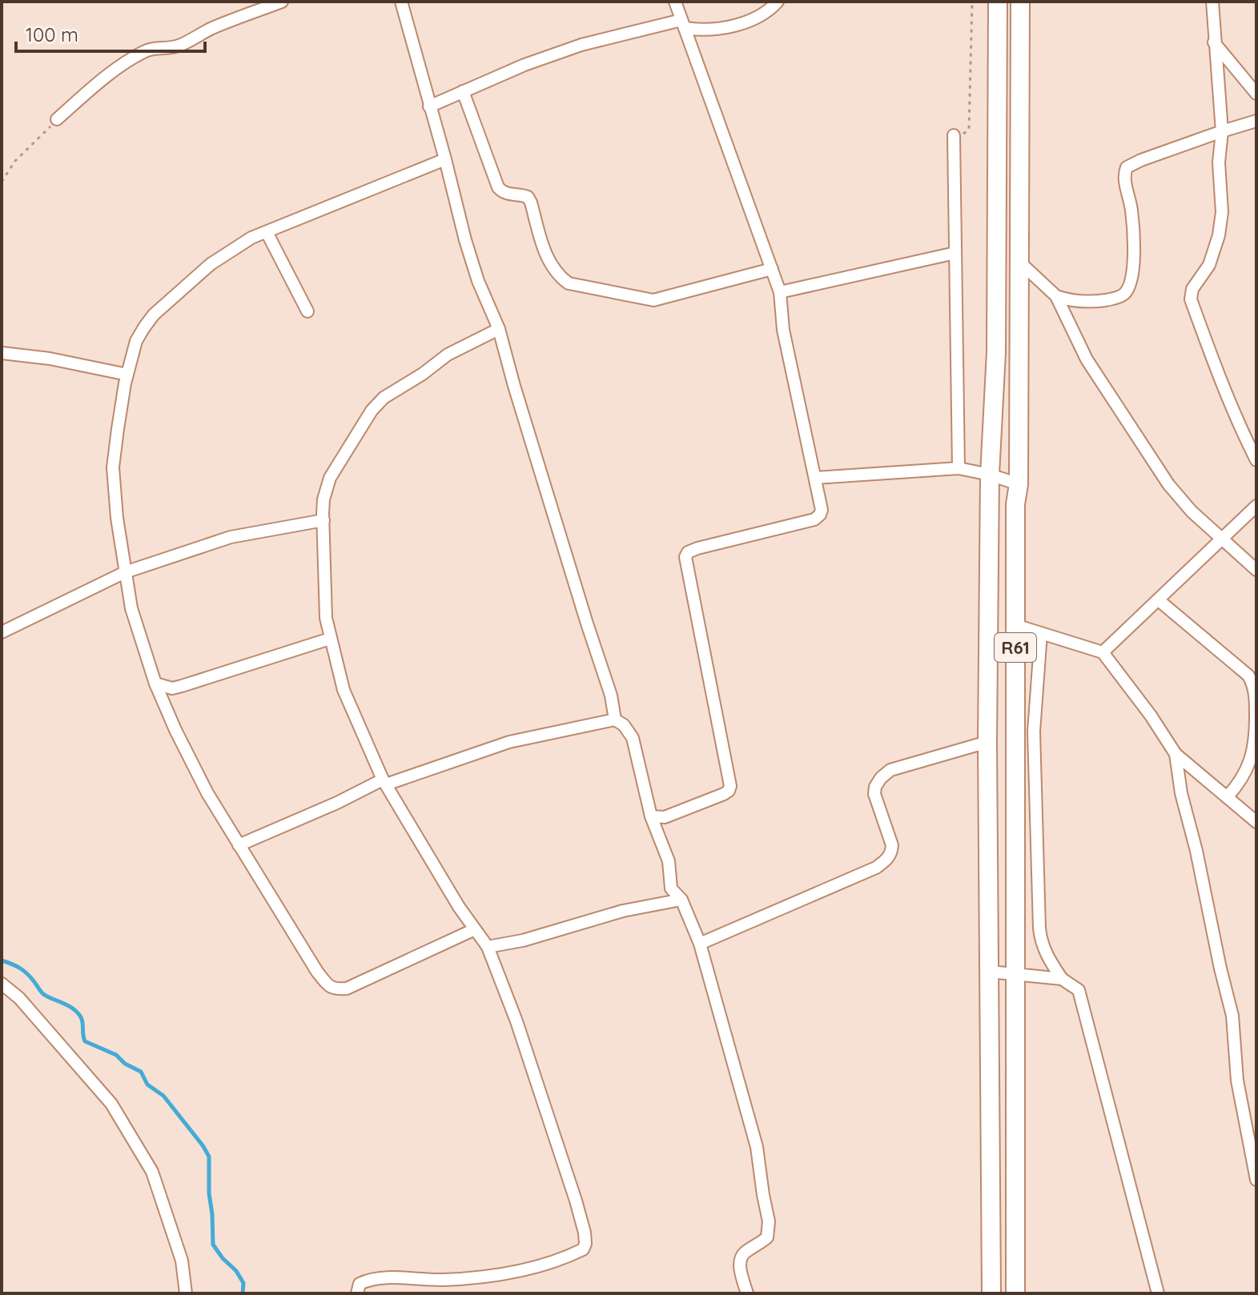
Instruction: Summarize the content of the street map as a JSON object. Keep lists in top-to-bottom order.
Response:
{
  "streets": {
    "main road": ["R61"]
  },
  "scale_bar": "100 m"
}
